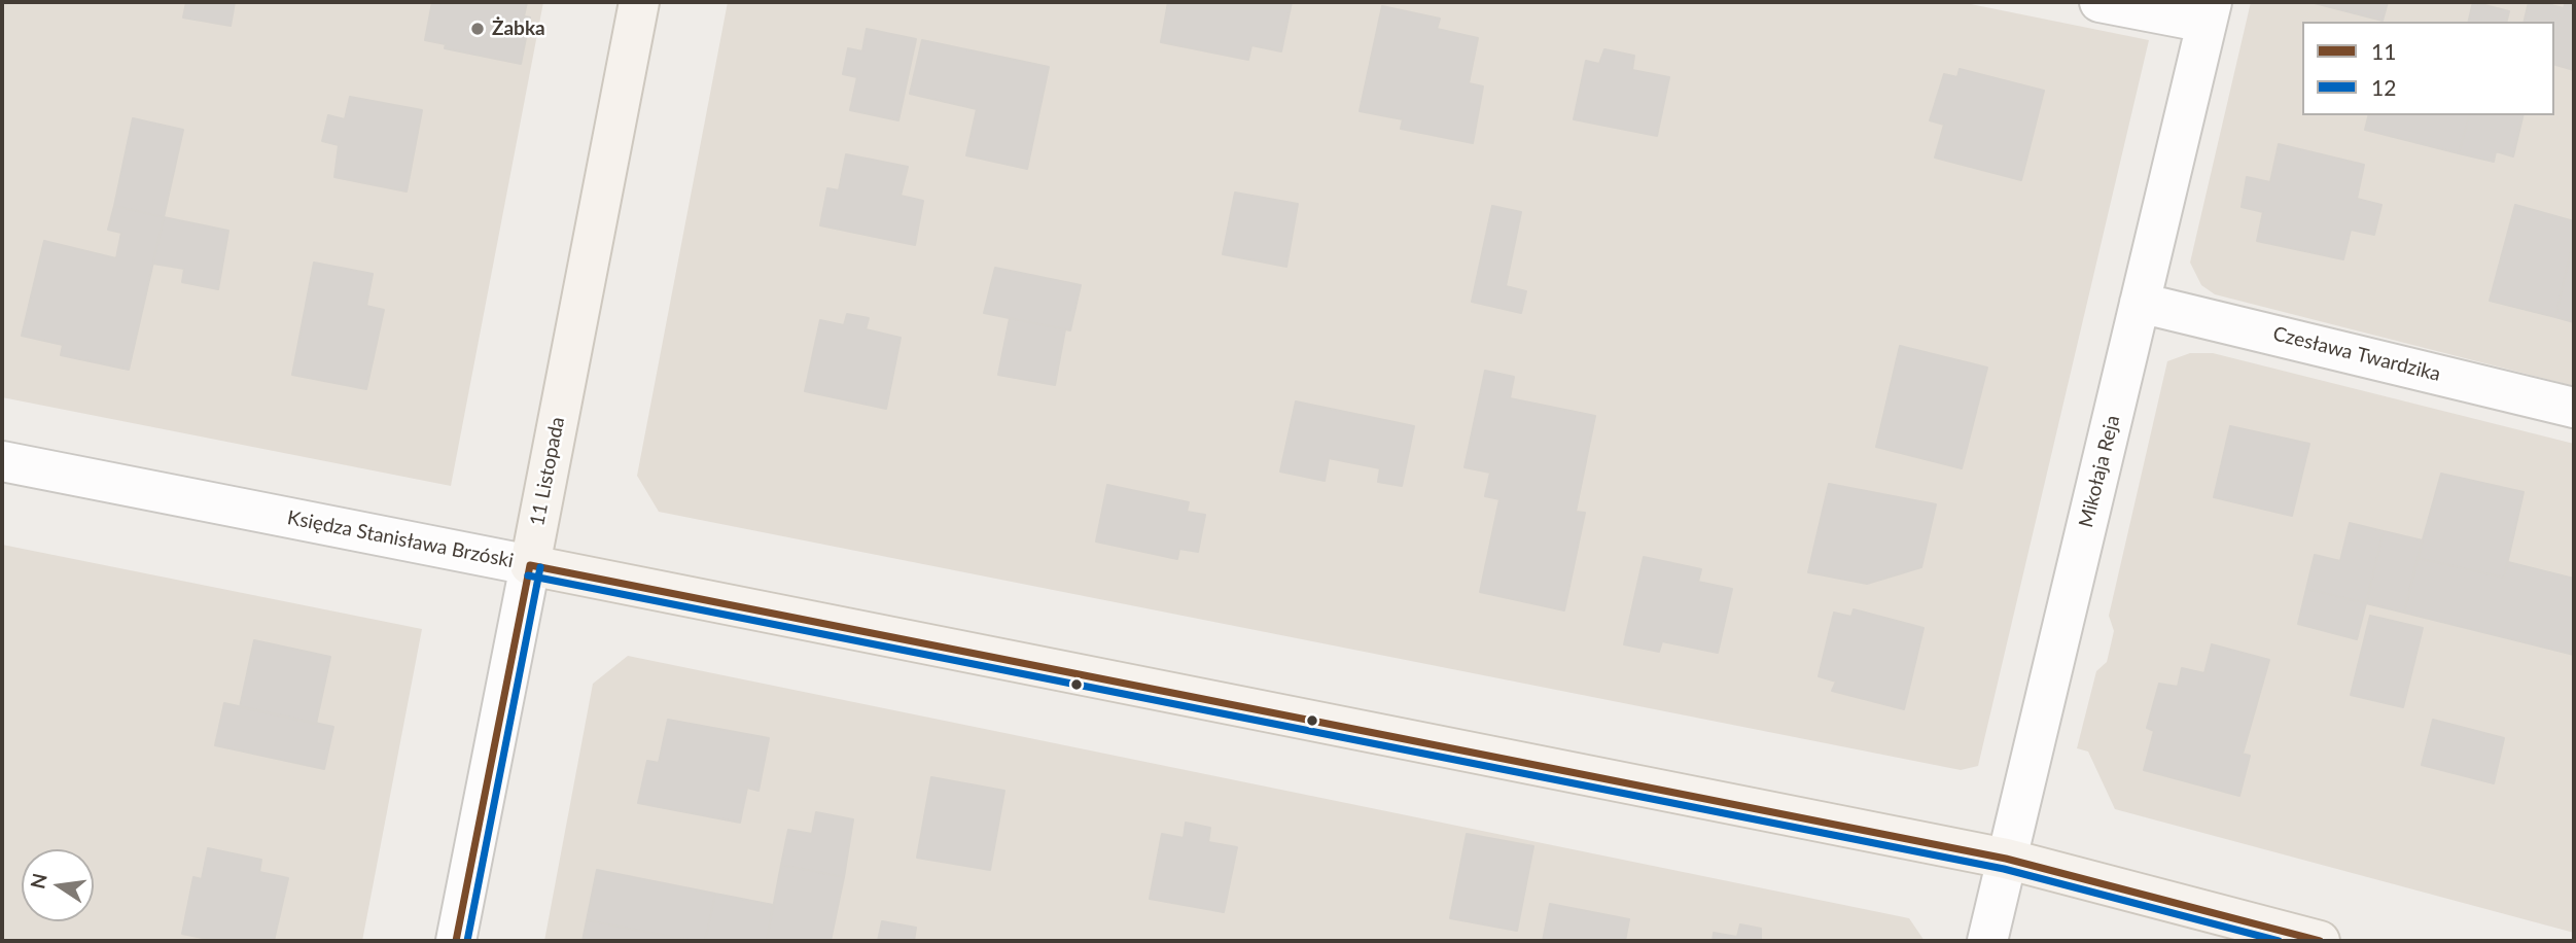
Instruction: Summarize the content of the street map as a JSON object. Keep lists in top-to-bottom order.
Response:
{
  "streets": {
    "main road": ["11 Listopada", "Księdza Stanisława Brzóski"],
    "street": ["Czesława Twardzika", "Mikołaja Reja"]
  },
  "crossings": [
    ["Czesława Twardzika", "Mikołaja Reja"],
    ["11 Listopada", "Księdza Stanisława Brzóski"],
    ["Mikołaja Reja", "Księdza Stanisława Brzóski"]
  ],
  "places": ["Żabka"],
  "lines": ["transit line 11", "transit line 12"],
  "legend": ["11", "12"],
  "north": "left"
}
